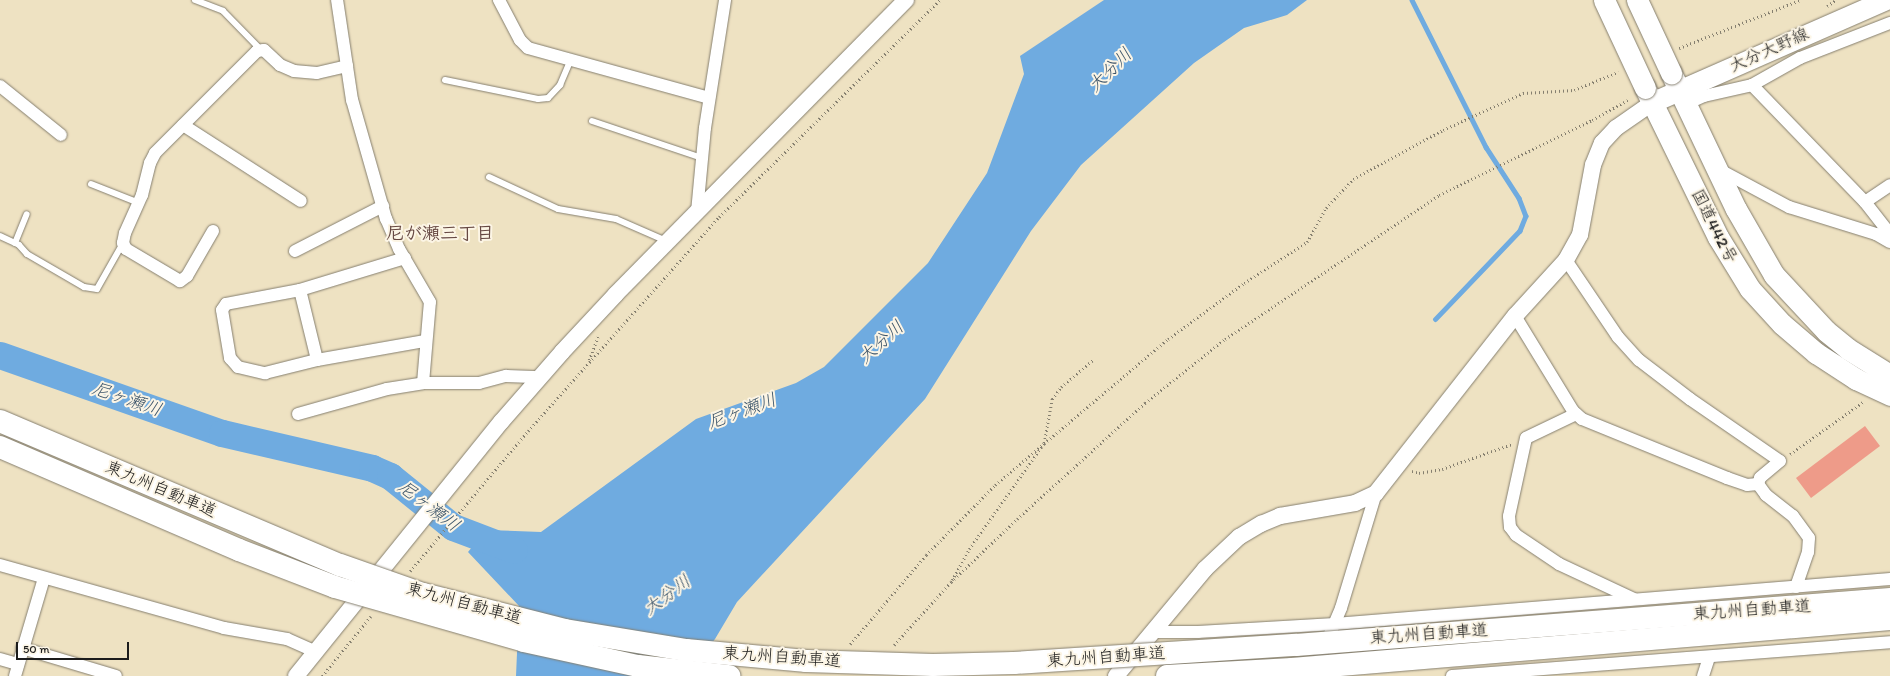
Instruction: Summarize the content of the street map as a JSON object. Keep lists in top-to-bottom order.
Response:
{
  "streets": {
    "highway": ["国道442号", "東九州自動車道"],
    "main road": ["大分大野線"]
  },
  "crossings": [
    ["大分大野線", "国道442号"]
  ],
  "districts": ["尼が瀬三丁目"],
  "water": ["大分川", "尼ヶ瀬川"],
  "scale_bar": "50 m"
}
